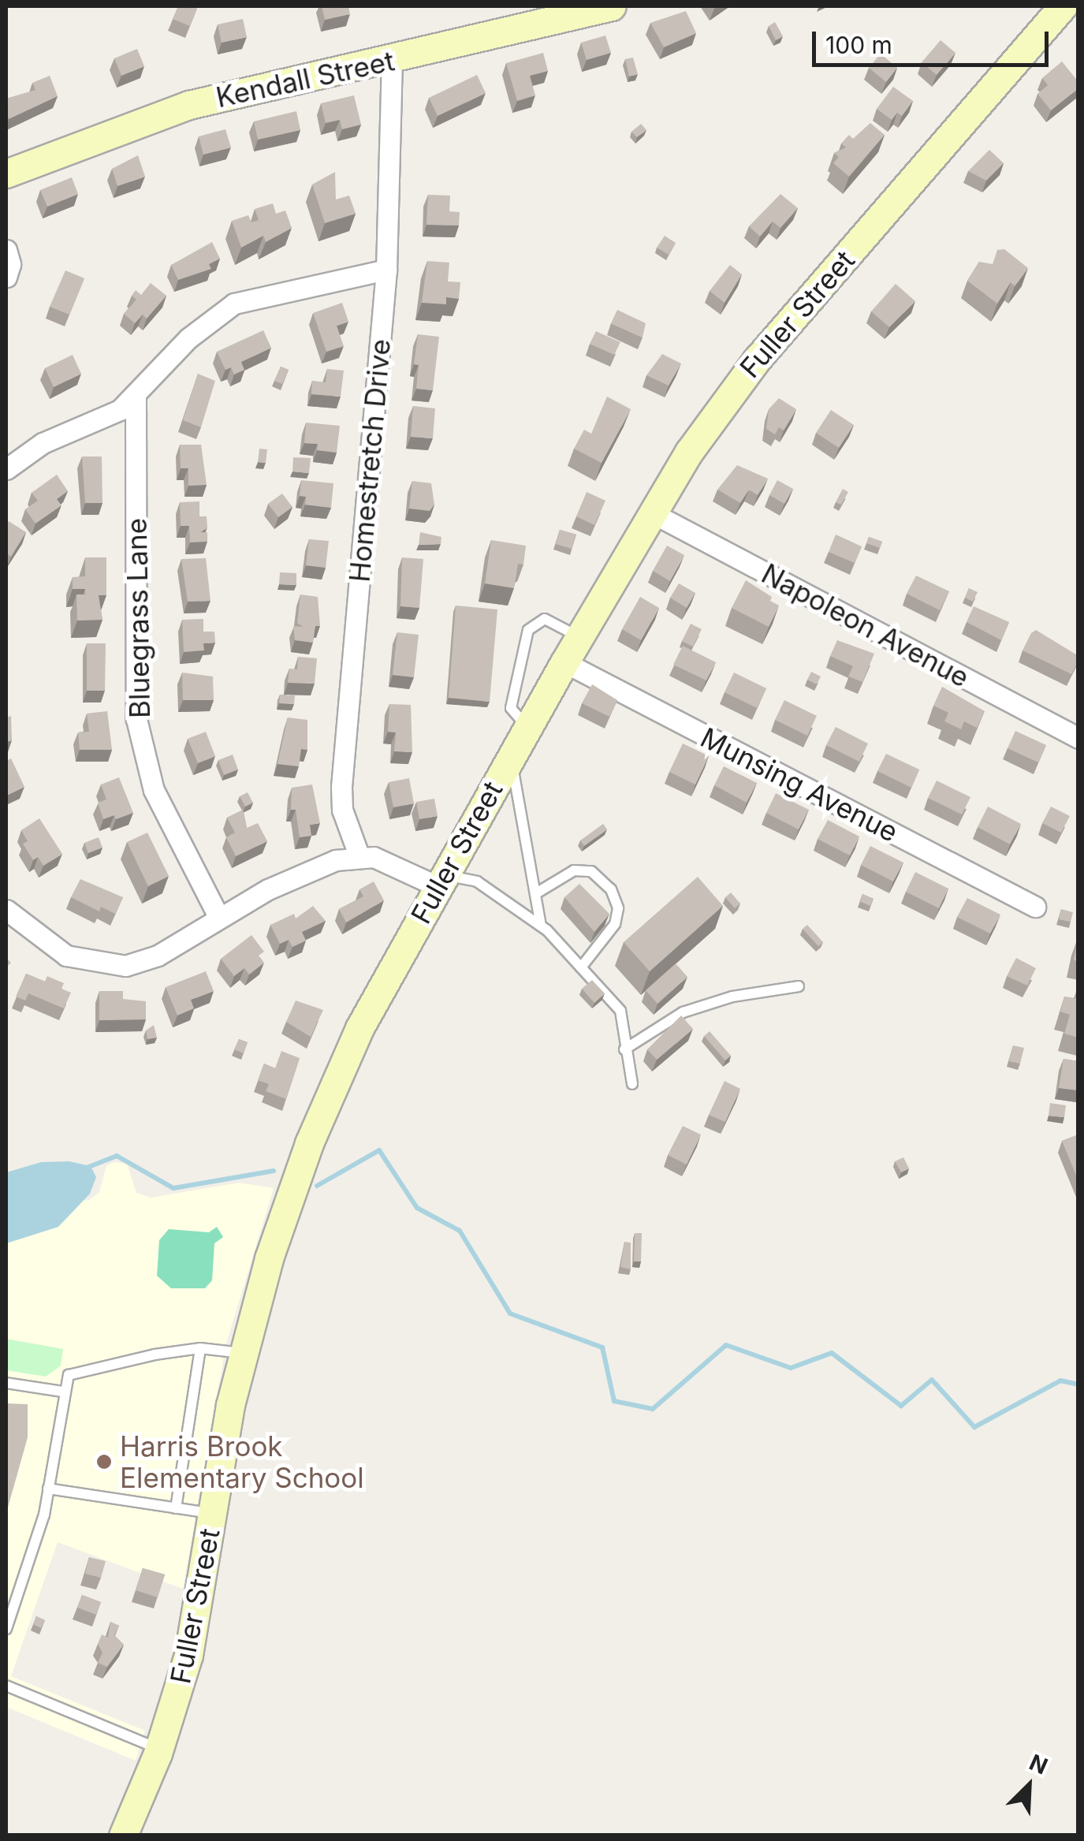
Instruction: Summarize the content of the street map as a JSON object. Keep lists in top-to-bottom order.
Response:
{
  "streets": {
    "street": [
      "Kendall Street",
      "Fuller Street",
      "Homestretch Drive",
      "Bluegrass Lane",
      "Napoleon Avenue",
      "Munsing Avenue"
    ]
  },
  "crossings": [
    ["Kendall Street", "Homestretch Drive"],
    ["Fuller Street", "Napoleon Avenue"],
    ["Fuller Street", "Munsing Avenue"]
  ],
  "places": ["Harris Brook Elementary School"],
  "scale_bar": "100 m",
  "north": "top right"
}
